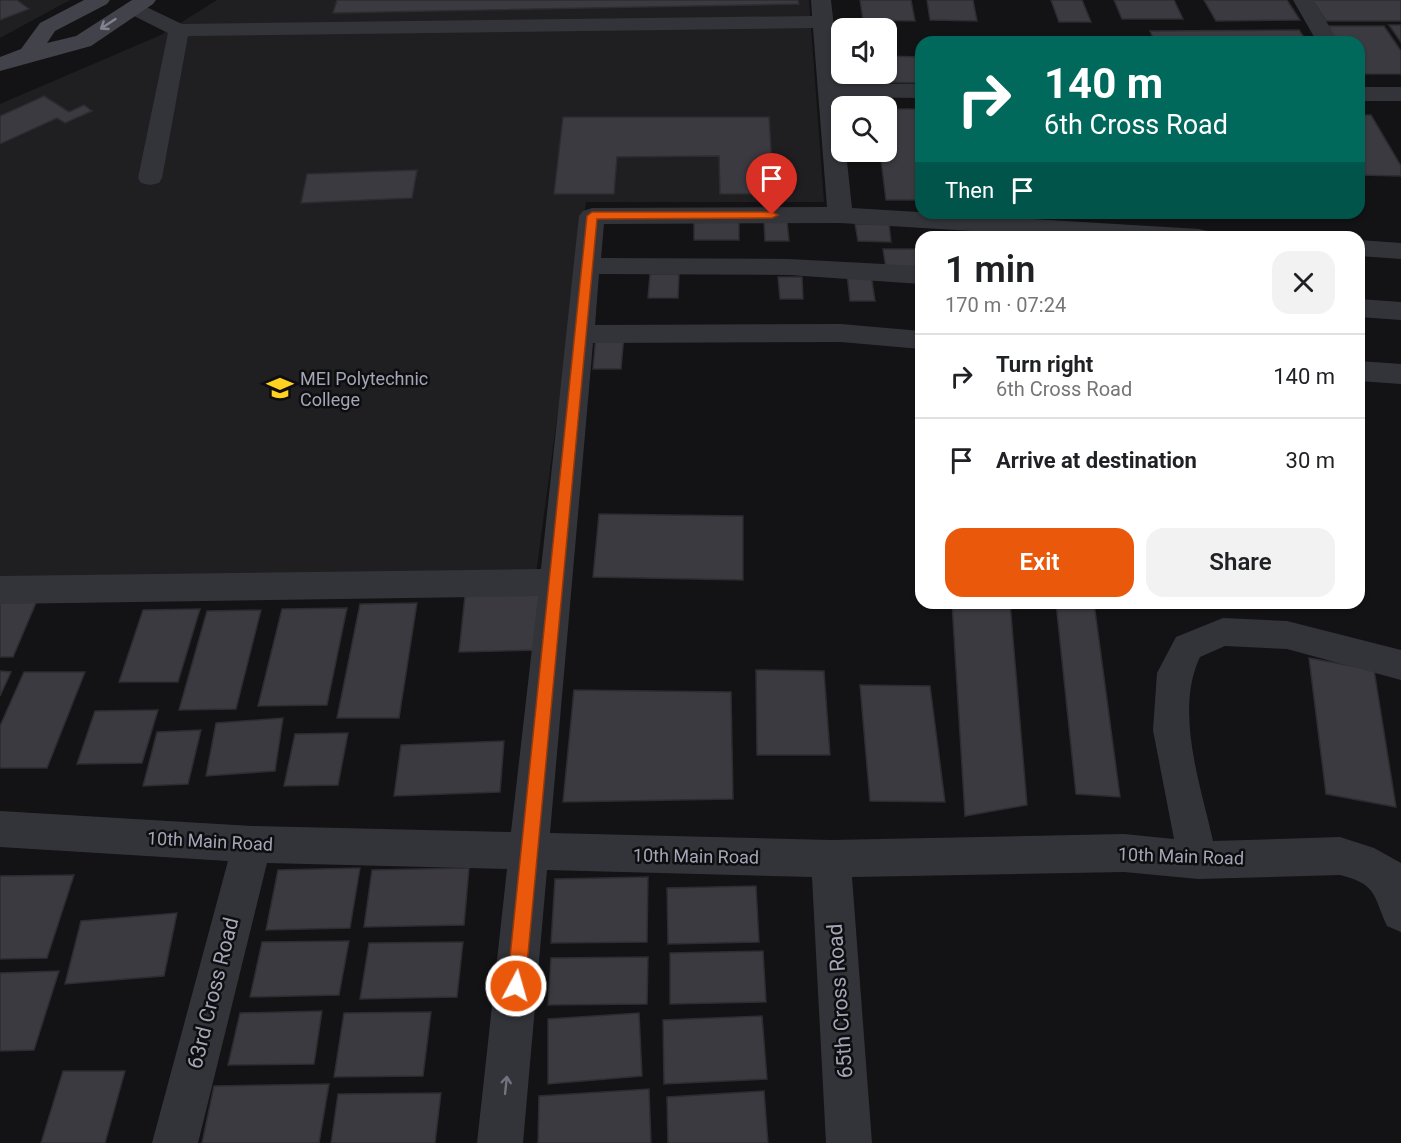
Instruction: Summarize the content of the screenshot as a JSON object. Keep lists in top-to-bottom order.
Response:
{
  "streets": {
    "street": ["10th Main Road", "63rd Cross Road", "65th Cross Road"]
  },
  "crossings": [
    ["10th Main Road", "63rd Cross Road"],
    ["10th Main Road", "65th Cross Road"]
  ],
  "places": {
    "school or university": ["MEI Polytechnic College"]
  },
  "page": {
    "turn": ["140 m", "6th Cross Road"],
    "then": "Then",
    "heading": ["1 min", "170 m · 07:24"],
    "list": [
      {
        "name": "Turn right",
        "note": "6th Cross Road",
        "value": "140 m"
      },
      {
        "name": "Arrive at destination",
        "value": "30 m"
      }
    ],
    "buttons": ["Exit", "Share"]
  }
}
